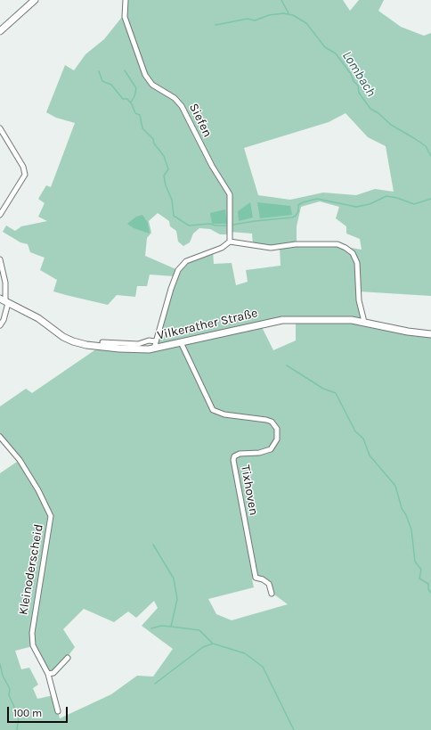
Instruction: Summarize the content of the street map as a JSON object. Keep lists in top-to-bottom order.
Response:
{
  "streets": {
    "street": [
      "Siefen",
      "Vilkerather Straße",
      "Tixhoven",
      "Kleinoderscheid"
    ]
  },
  "crossings": [
    ["Vilkerather Straße", "Tixhoven"]
  ],
  "water": ["Lombach"],
  "scale_bar": "100 m"
}
